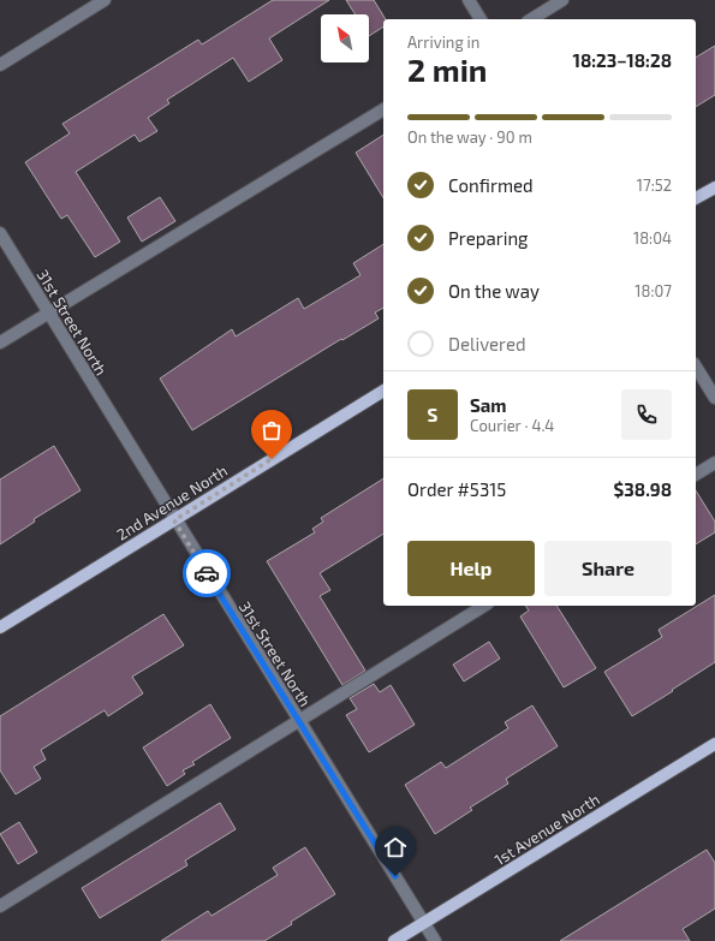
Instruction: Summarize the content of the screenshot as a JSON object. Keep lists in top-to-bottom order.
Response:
{
  "streets": {
    "main road": ["2nd Avenue North", "1st Avenue North"],
    "street": ["31st Street North"]
  },
  "crossings": [
    ["31st Street North", "2nd Avenue North"],
    ["31st Street North", "1st Avenue North"]
  ],
  "north": "top left",
  "page": {
    "heading": ["2 min", "Arriving in", "18:23–18:28"],
    "panel": [
      "Sam",
      "Courier · 4.4",
      "Order #5315",
      "$38.98"
    ],
    "bar": "On the way · 90 m",
    "list": [
      ["Confirmed", "17:52"],
      ["Preparing", "18:04"],
      ["On the way", "18:07"],
      "Delivered"
    ],
    "round": "S",
    "buttons": ["Help", "Share"]
  }
}
